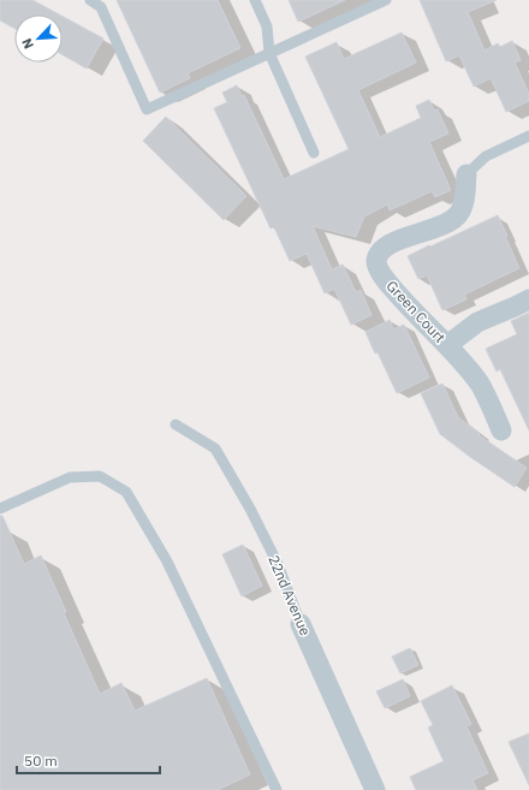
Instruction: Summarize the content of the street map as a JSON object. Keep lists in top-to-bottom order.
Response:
{
  "streets": {
    "street": ["Green Court", "22nd Avenue"]
  },
  "scale_bar": "50 m",
  "north": "bottom left"
}
